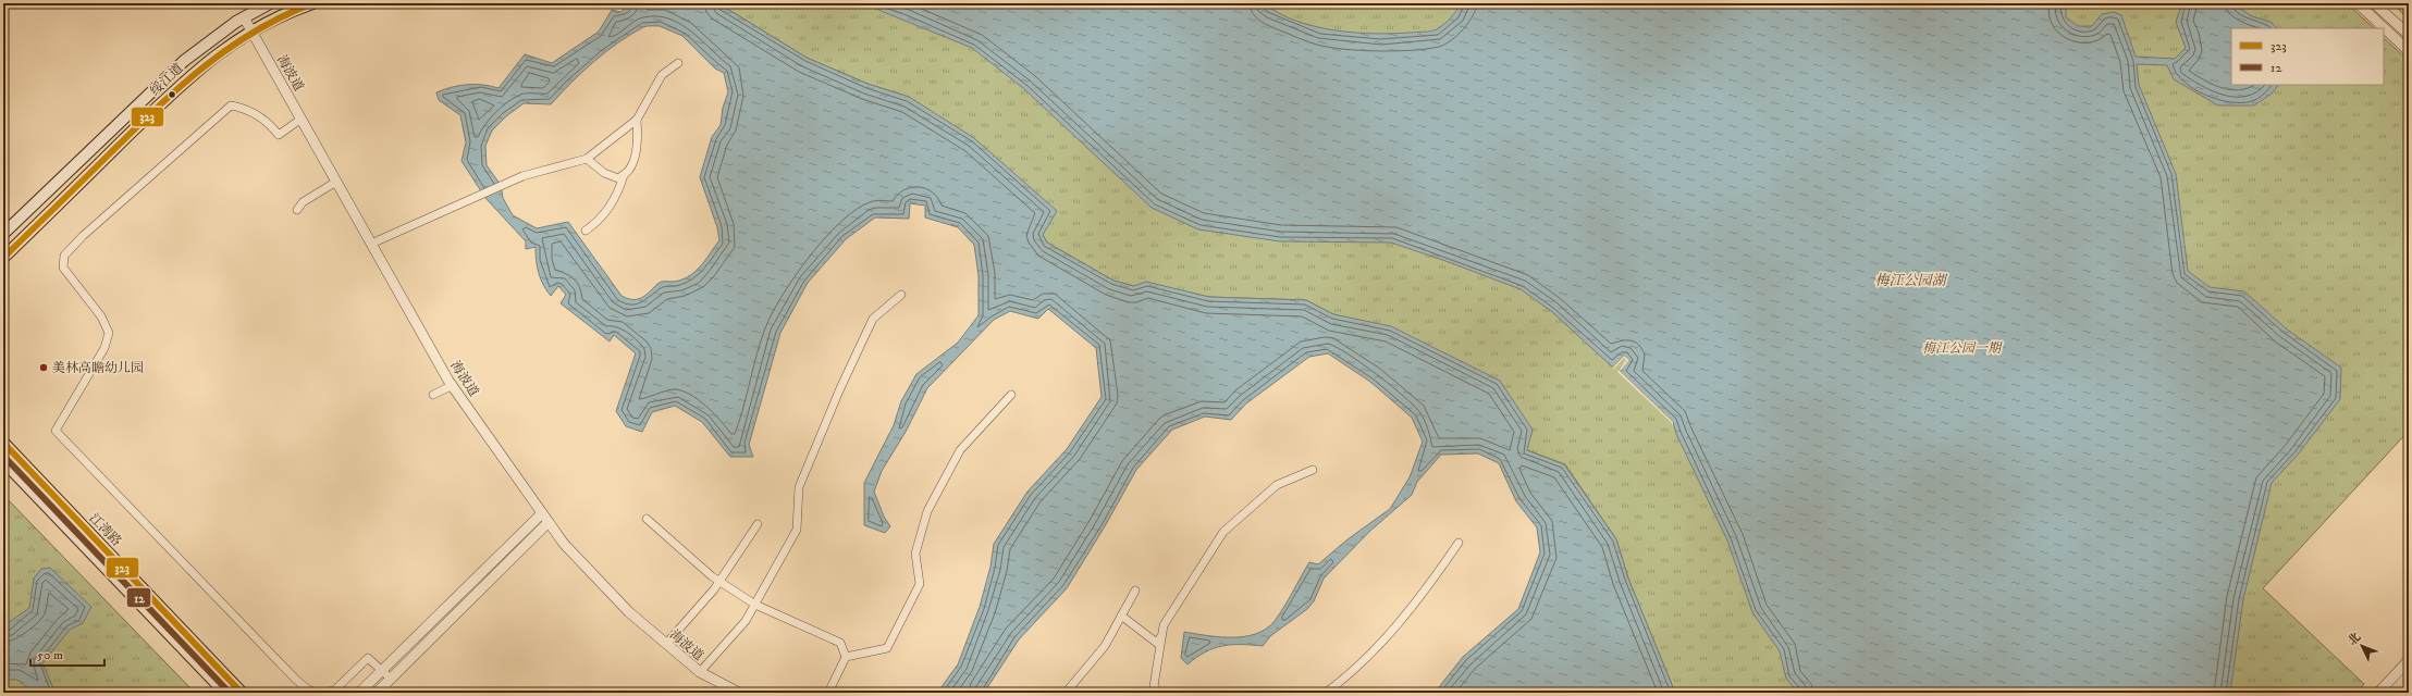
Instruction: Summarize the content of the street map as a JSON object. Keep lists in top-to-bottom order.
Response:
{
  "streets": {
    "main road": ["绥江道", "江湾路"],
    "street": ["海波道"]
  },
  "crossings": [
    ["海波道", "绥江道"]
  ],
  "water": ["梅江公园湖"],
  "parks": ["梅江公园一期"],
  "places": ["美林高瞻幼儿园"],
  "lines": ["transit line 323", "transit line 12"],
  "legend": ["323", "12"],
  "scale_bar": "50 m",
  "north": "top left"
}
